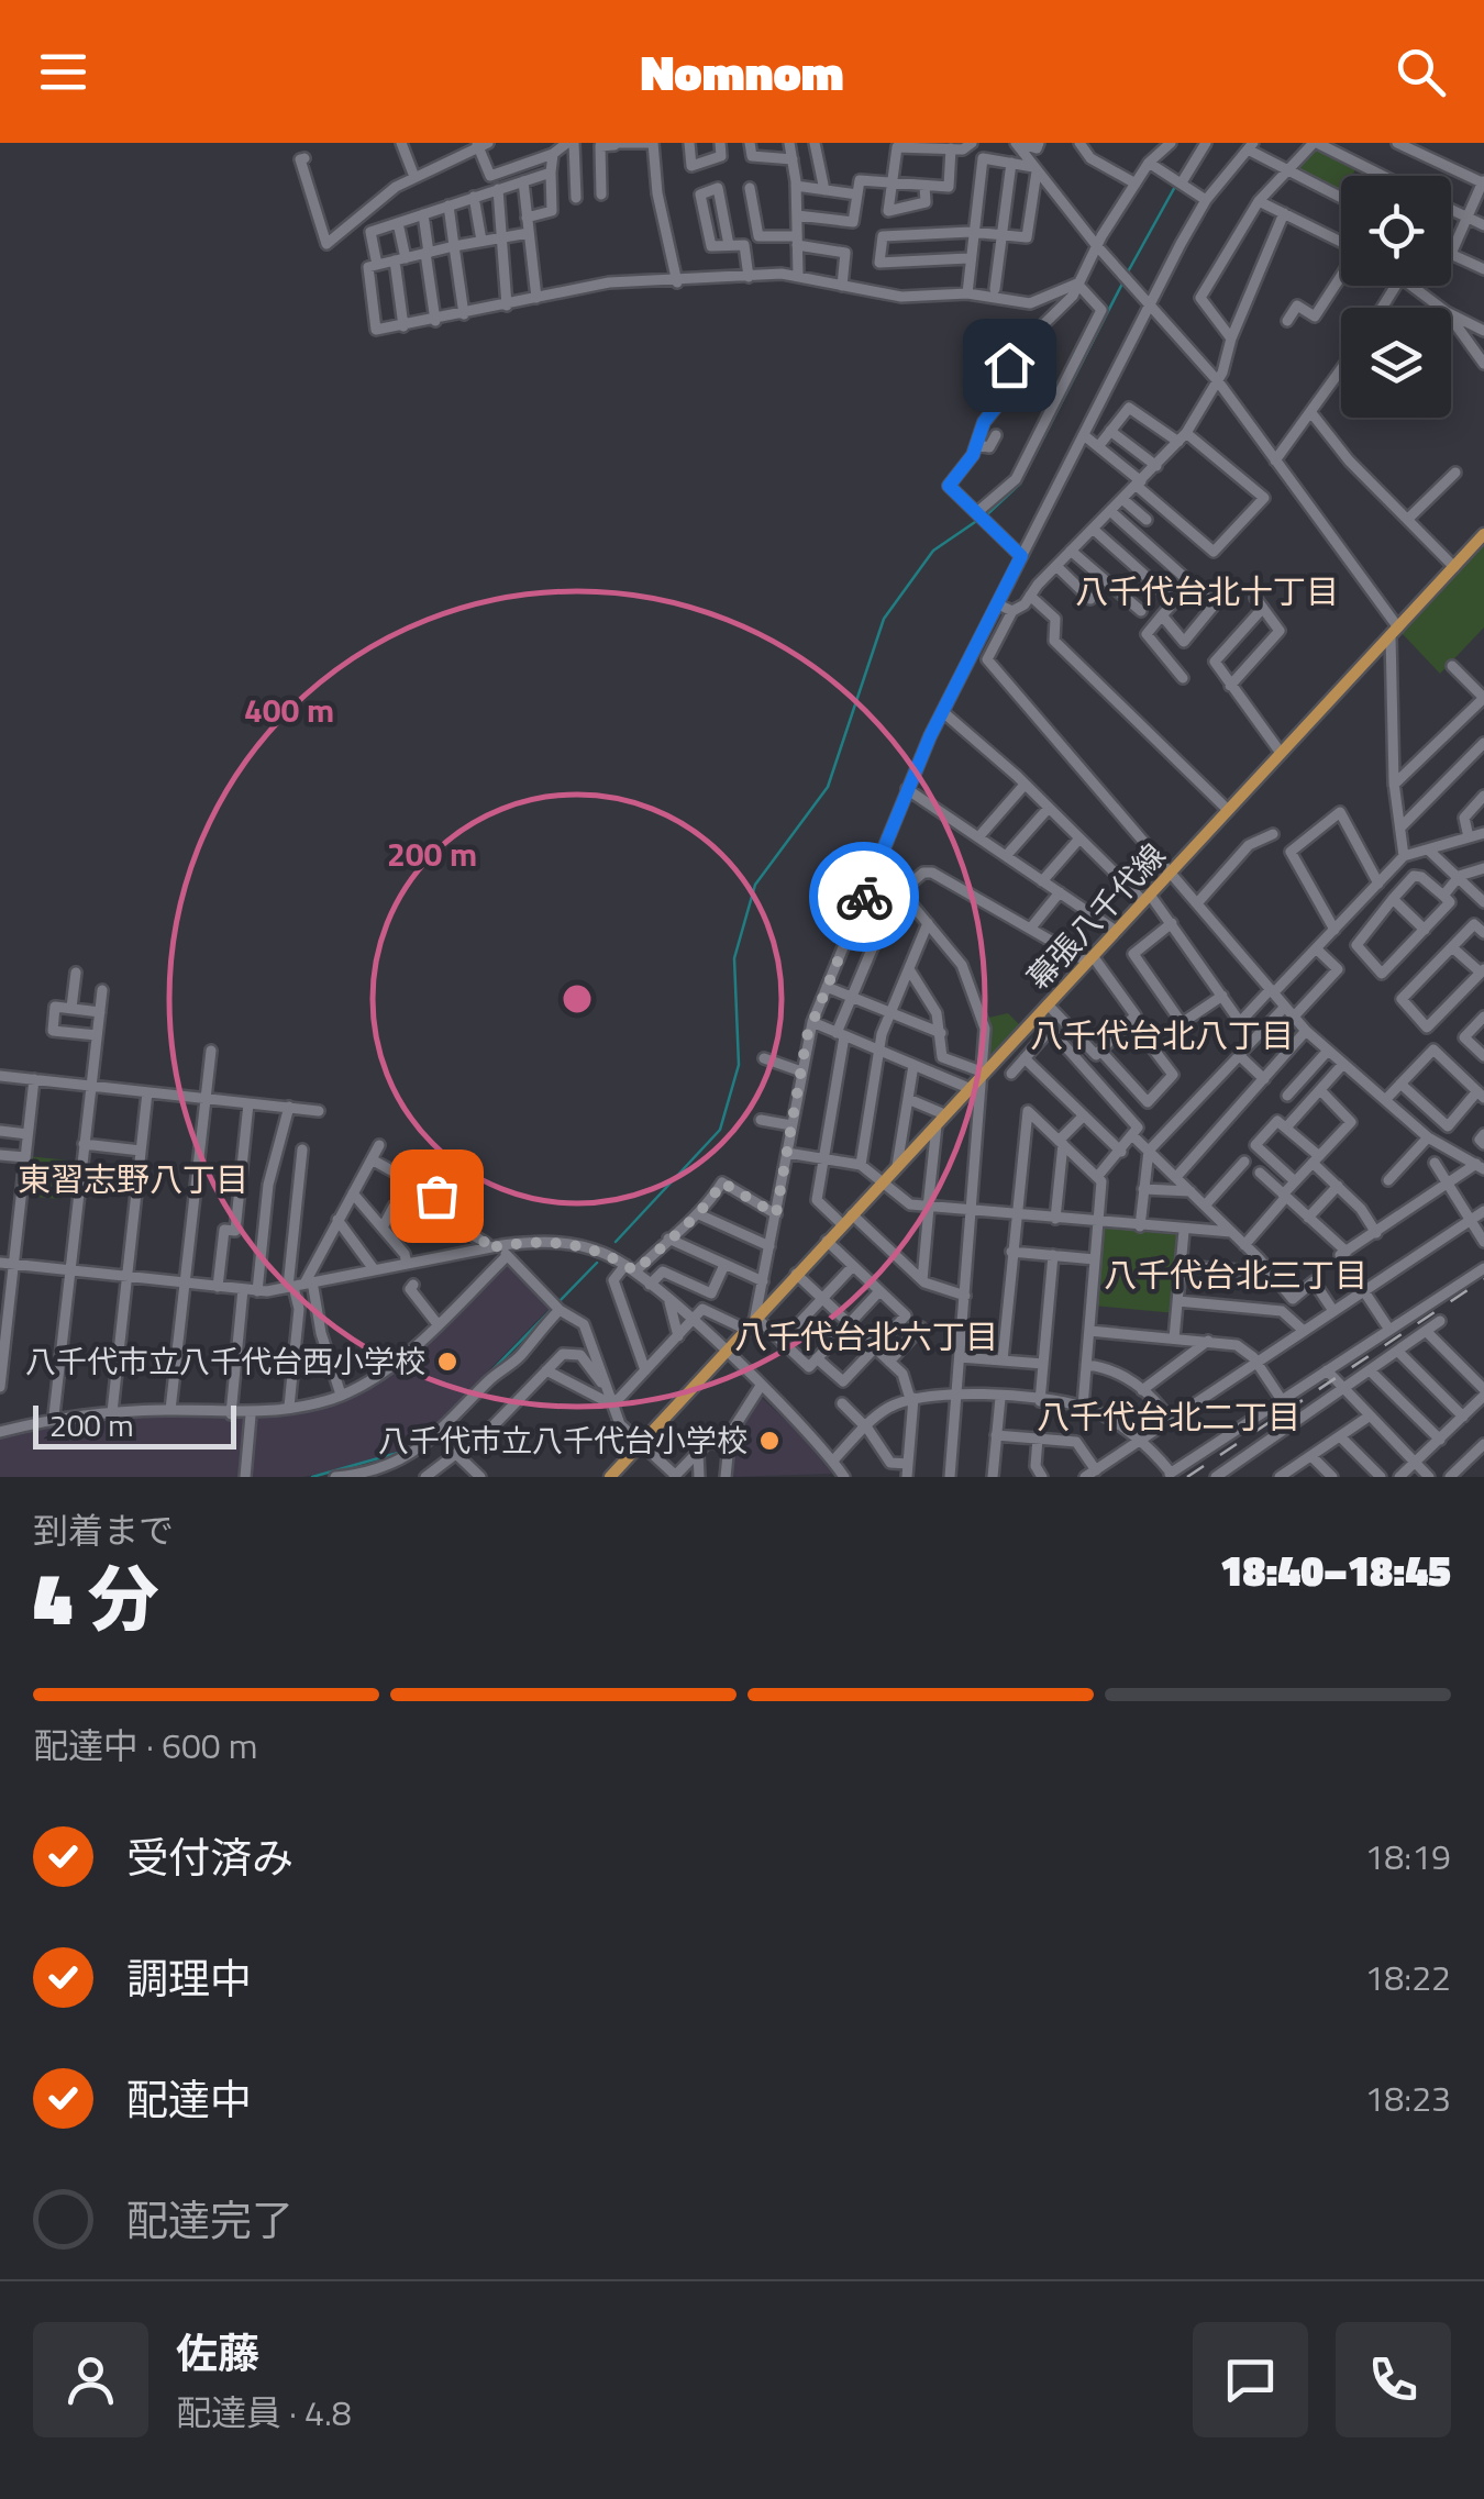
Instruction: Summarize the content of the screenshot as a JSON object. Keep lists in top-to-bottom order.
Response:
{
  "streets": {
    "main road": ["幕張八千代線"]
  },
  "districts": [
    "八千代台北十丁目",
    "八千代台北八丁目",
    "東習志野八丁目",
    "八千代台北三丁目",
    "八千代台北六丁目",
    "八千代台北二丁目"
  ],
  "places": ["八千代市立八千代台西小学校", "八千代市立八千代台小学校"],
  "scale_bar": "200 m",
  "page": {
    "header": "Nomnom",
    "scale": "200 m",
    "heading": ["4 分", "到着まで", "18:40–18:45"],
    "panel": ["佐藤", "配達員 · 4.8"],
    "bar": "配達中 · 600 m",
    "list": [
      ["受付済み", "18:19"],
      ["調理中", "18:22"],
      ["配達中", "18:23"],
      "配達完了"
    ]
  },
  "rings": ["400 m", "200 m"]
}
